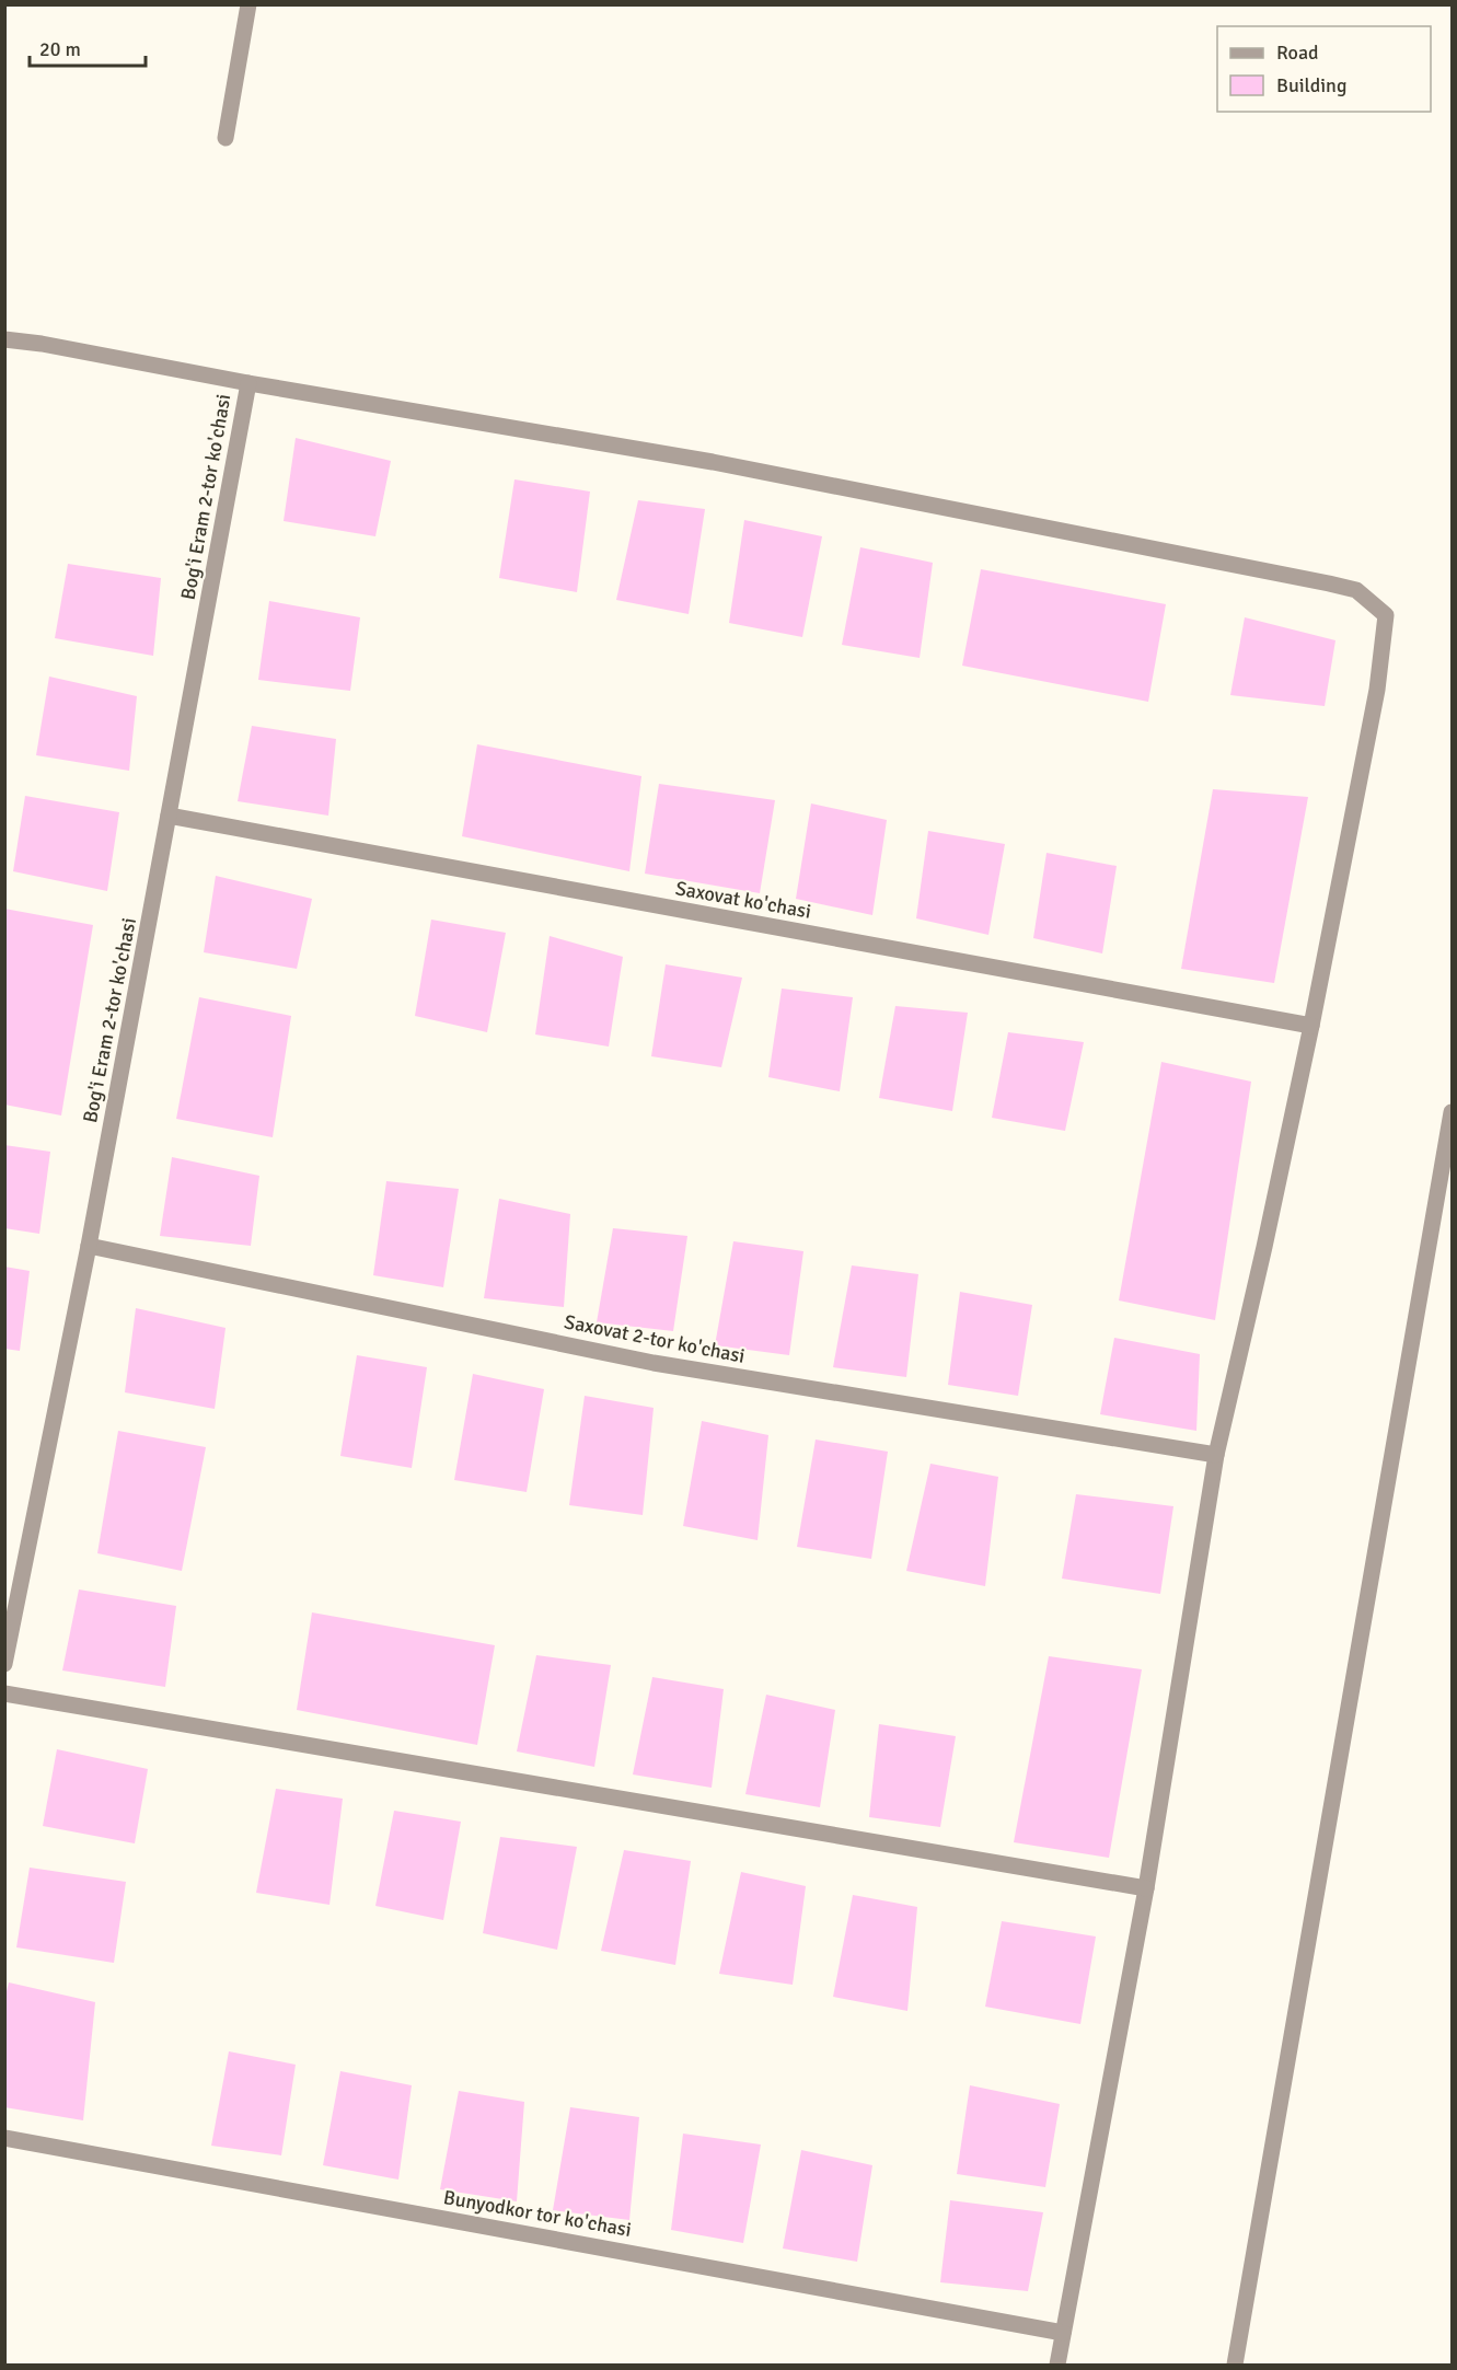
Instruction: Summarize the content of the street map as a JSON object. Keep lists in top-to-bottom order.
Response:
{
  "streets": {
    "street": [
      "Bog'i Eram 2-tor ko'chasi",
      "Saxovat ko'chasi",
      "Saxovat 2-tor ko'chasi",
      "Bunyodkor tor ko'chasi"
    ]
  },
  "crossings": [
    ["Bog'i Eram 2-tor ko'chasi", "Saxovat ko'chasi"],
    ["Bog'i Eram 2-tor ko'chasi", "Saxovat 2-tor ko'chasi"]
  ],
  "legend": ["Road", "Building"],
  "scale_bar": "20 m"
}
